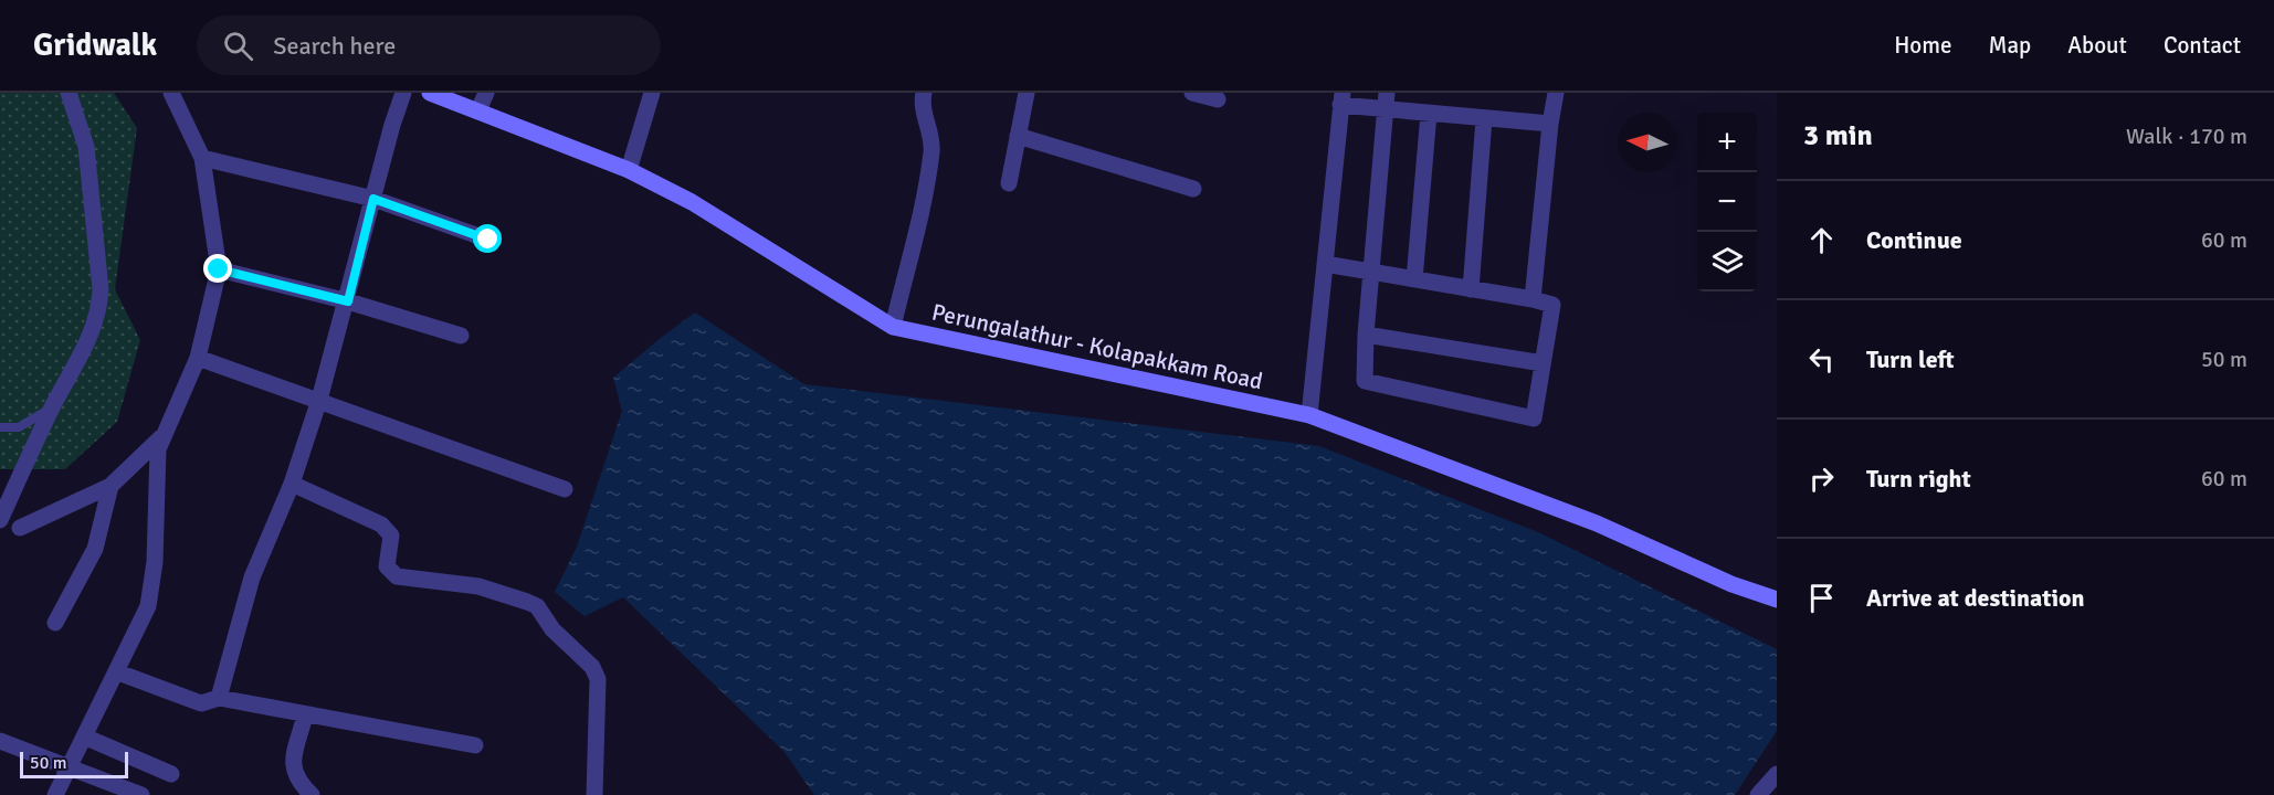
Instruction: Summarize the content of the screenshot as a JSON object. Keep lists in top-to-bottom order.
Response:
{
  "streets": {
    "main road": ["Perungalathur - Kolapakkam Road"]
  },
  "scale_bar": "50 m",
  "north": "left",
  "page": {
    "header": "Gridwalk",
    "search": "Search here",
    "nav": [
      "Home",
      "Map",
      "About",
      "Contact"
    ],
    "heading": ["3 min", "Walk · 170 m"],
    "map_buttons": ["+", "−"],
    "list": [
      ["Continue", "60 m"],
      ["Turn left", "50 m"],
      ["Turn right", "60 m"],
      "Arrive at destination"
    ],
    "scale": "50 m"
  }
}
